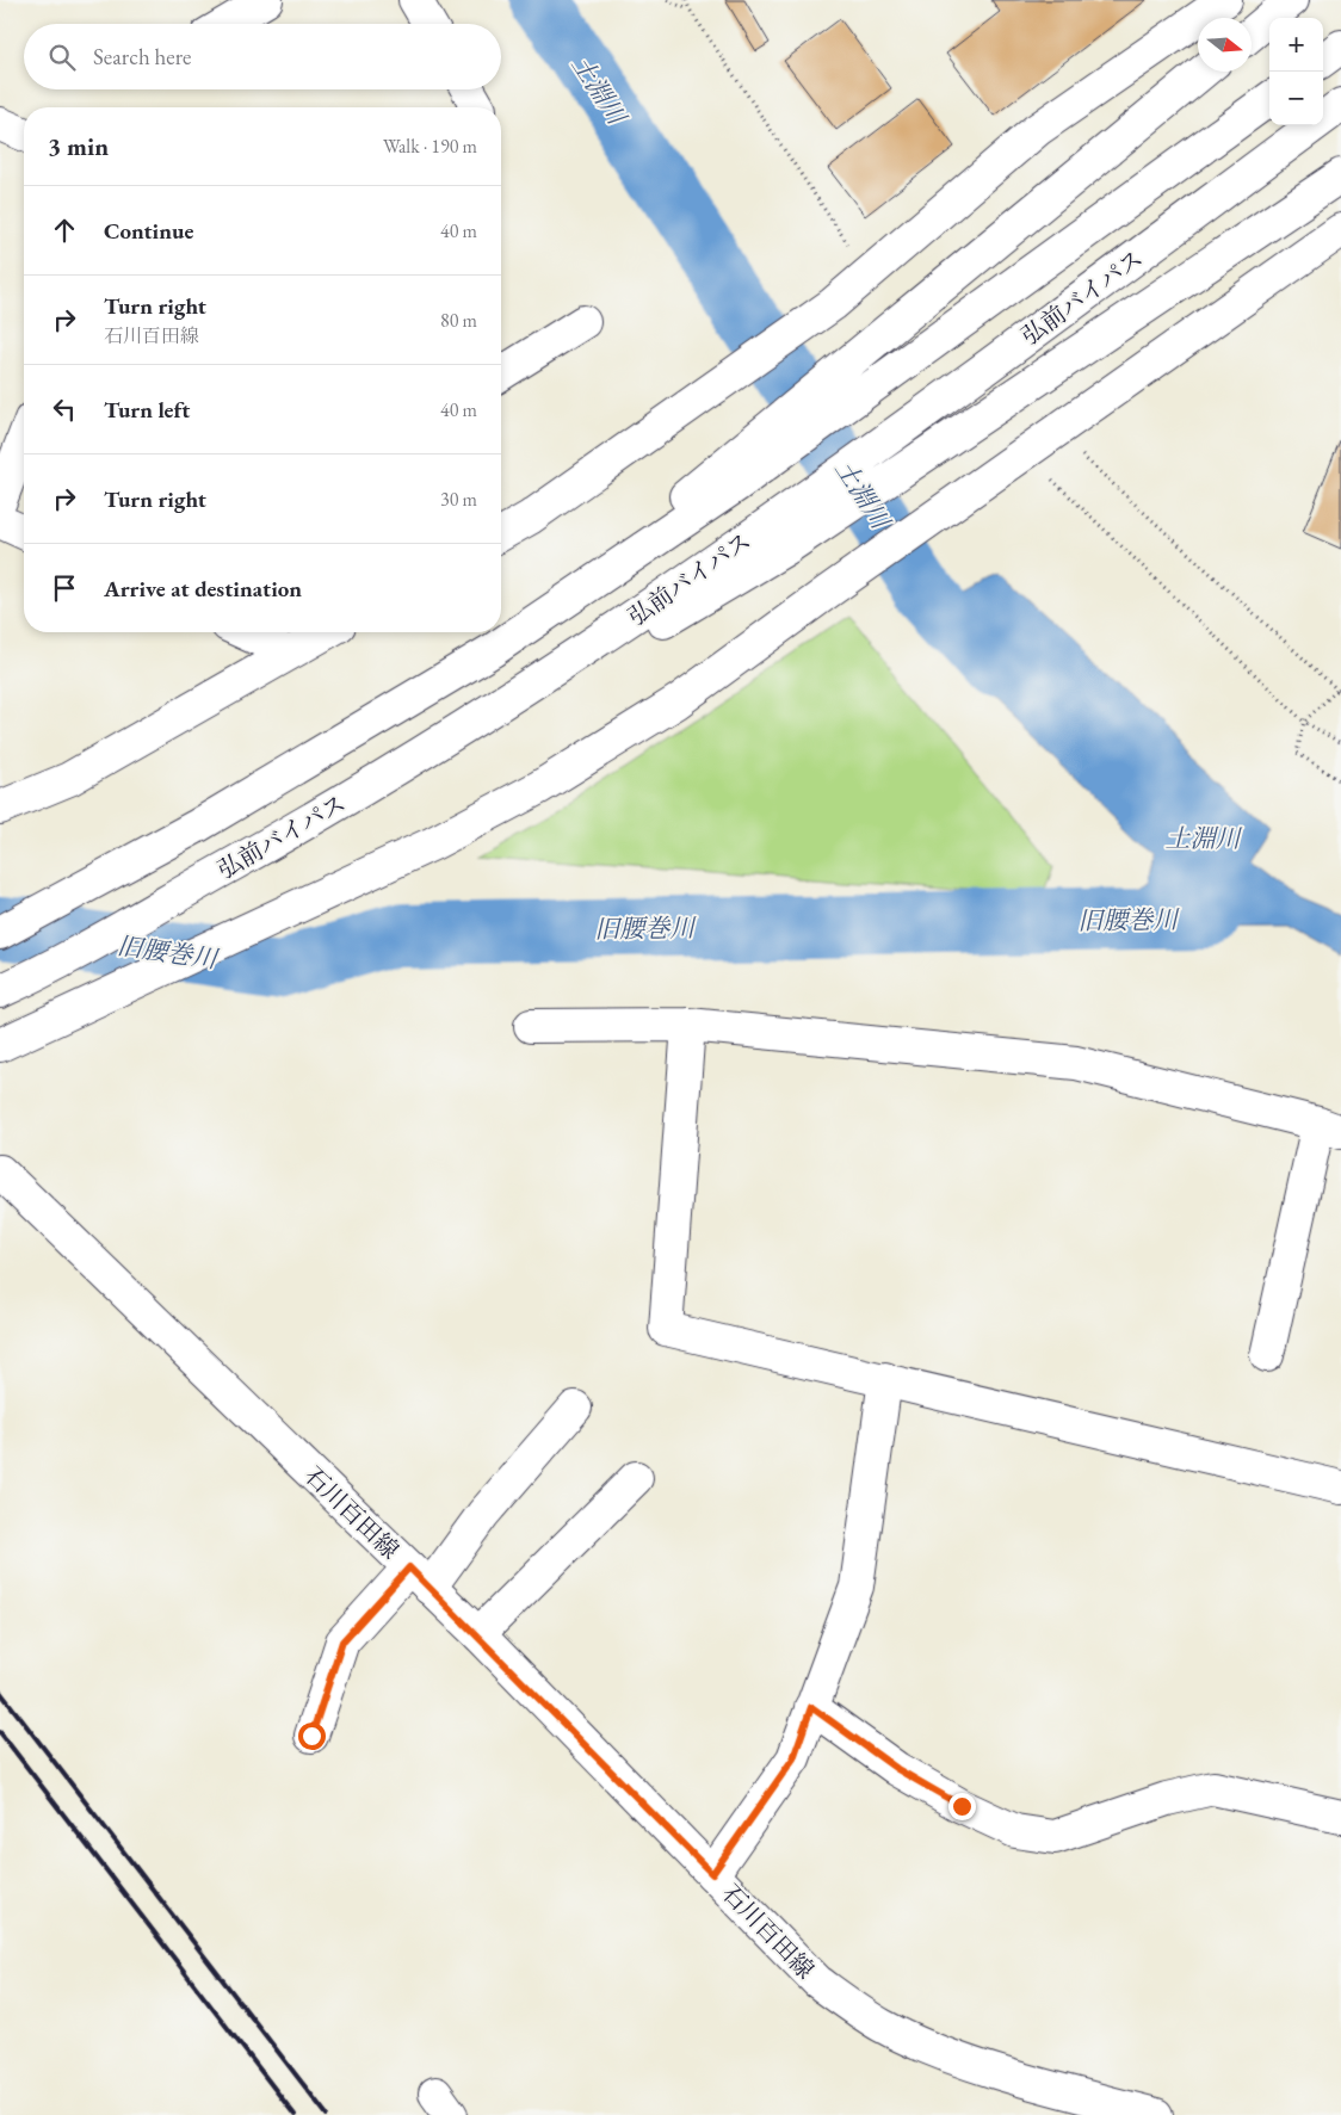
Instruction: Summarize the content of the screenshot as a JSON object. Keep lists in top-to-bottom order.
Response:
{
  "streets": {
    "main road": ["弘前バイパス", "石川百田線"]
  },
  "water": ["土淵川", "旧腰巻川"],
  "north": "right",
  "page": {
    "map_buttons": ["+", "−"],
    "search": "Search here",
    "heading": ["3 min", "Walk · 190 m"],
    "list": [
      ["Continue", "40 m"],
      ["Turn right", "石川百田線", "80 m"],
      ["Turn left", "40 m"],
      ["Turn right", "30 m"],
      "Arrive at destination"
    ]
  }
}
